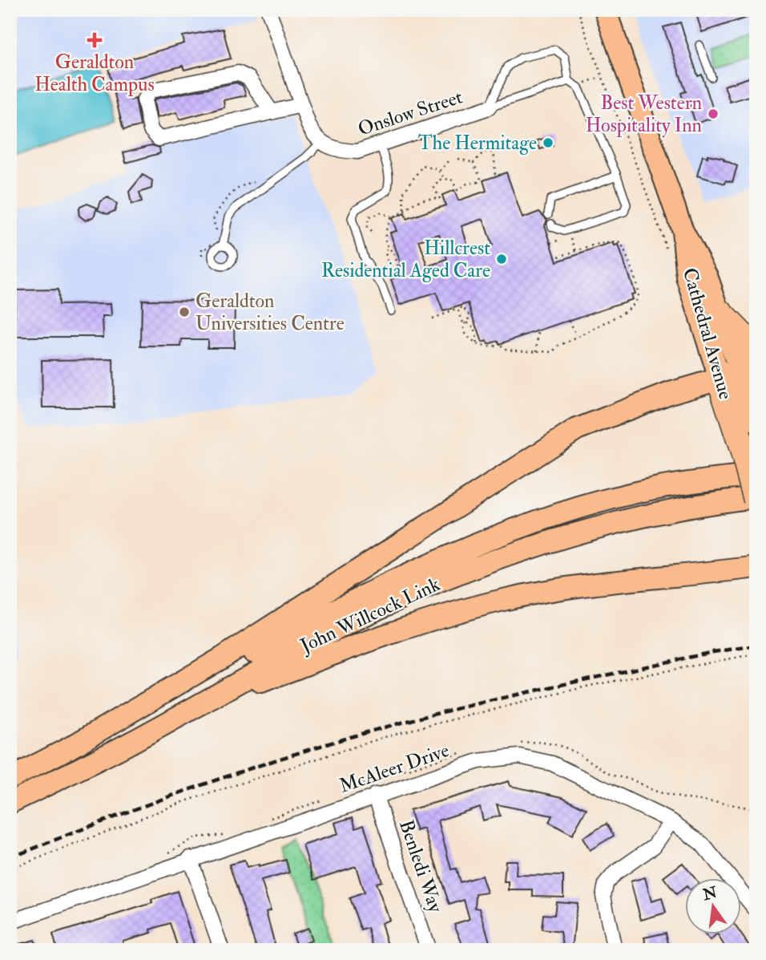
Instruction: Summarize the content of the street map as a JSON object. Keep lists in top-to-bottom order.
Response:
{
  "streets": {
    "highway": ["Cathedral Avenue"],
    "main road": ["John Willcock Link"],
    "street": ["Onslow Street", "McAleer Drive", "Benledi Way"]
  },
  "crossings": [
    ["Cathedral Avenue", "John Willcock Link"],
    ["McAleer Drive", "Benledi Way"]
  ],
  "places": {
    "health": ["Geraldton Health Campus"],
    "other": [
      "Best Western Hospitality Inn",
      "The Hermitage",
      "Hillcrest Residential Aged Care",
      "Geraldton Universities Centre"
    ]
  },
  "north": "top"
}
